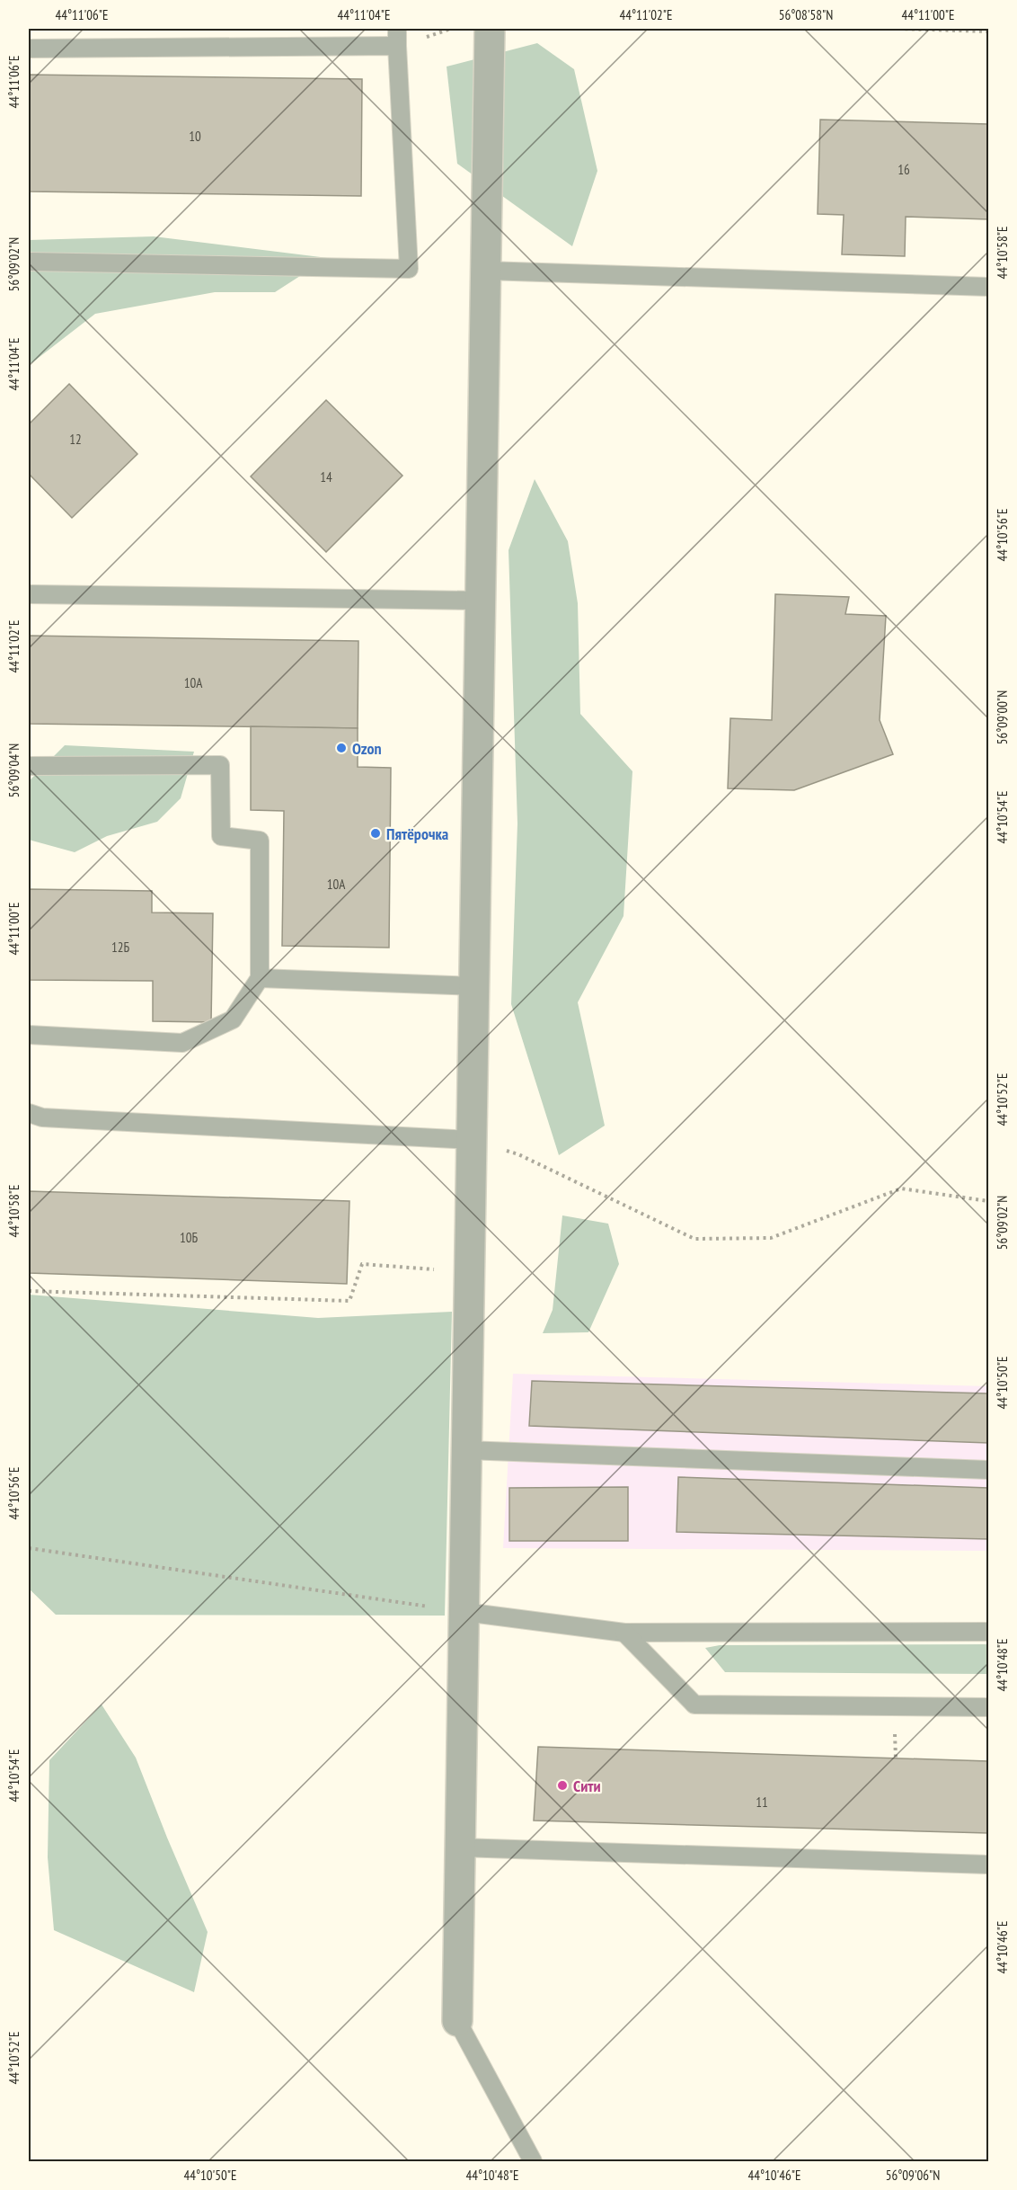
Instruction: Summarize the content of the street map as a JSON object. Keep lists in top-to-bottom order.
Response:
{
  "places": ["Ozon", "Пятёрочка", "Сити"],
  "house_numbers": [
    "10",
    "16",
    "12",
    "14",
    "10А",
    "10А",
    "12Б",
    "10Б",
    "11"
  ],
  "coordinates": [
    "44°11'06\"E",
    "44°11'04\"E",
    "44°11'02\"E",
    "56°08'58\"N",
    "44°11'00\"E",
    "44°10'58\"E",
    "56°09'02\"N",
    "44°10'56\"E",
    "56°09'00\"N",
    "56°09'04\"N",
    "44°10'54\"E",
    "44°10'52\"E",
    "44°10'50\"E",
    "44°10'48\"E",
    "44°10'46\"E",
    "56°09'06\"N"
  ]
}
